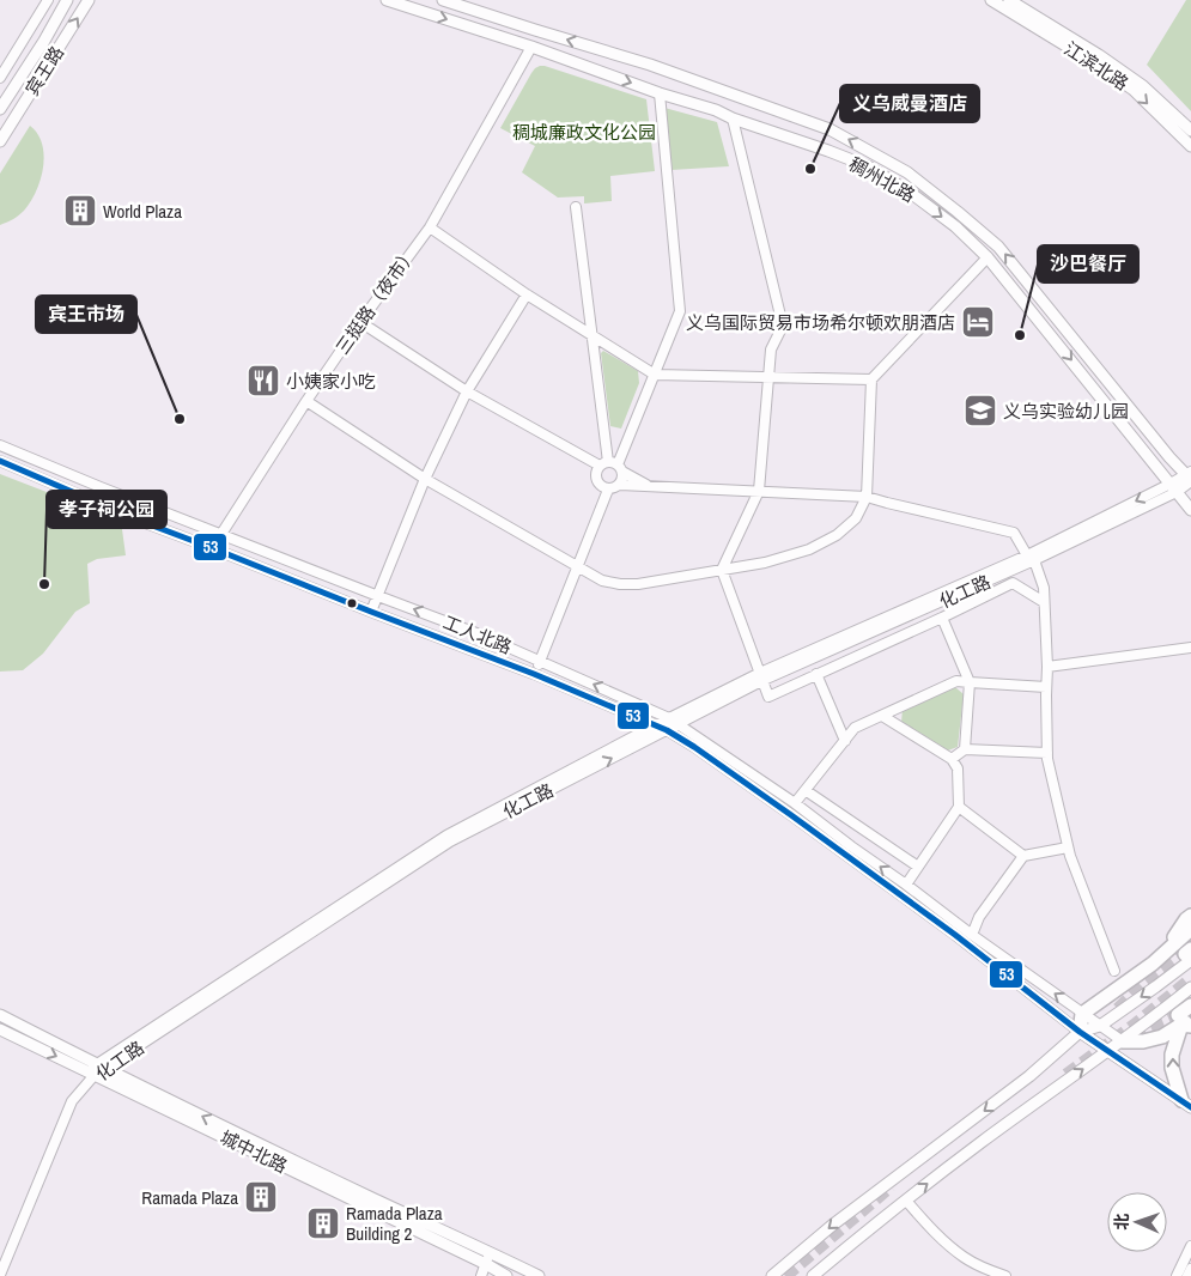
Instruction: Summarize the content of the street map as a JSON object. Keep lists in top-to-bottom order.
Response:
{
  "streets": {
    "main road": [
      "江滨北路",
      "宾王路",
      "稠州北路",
      "城中北路"
    ],
    "street": ["三挺路（夜市）", "化工路", "工人北路"]
  },
  "crossings": [
    ["稠州北路", "三挺路（夜市）"],
    ["稠州北路", "化工路"],
    ["三挺路（夜市）", "工人北路"],
    ["化工路", "工人北路"],
    ["化工路", "城中北路"]
  ],
  "parks": ["稠城廉政文化公园"],
  "places": {
    "other": [
      "义乌威曼酒店",
      "沙巴餐厅",
      "宾王市场",
      "孝子祠公园"
    ],
    "building": ["World Plaza", "Ramada Plaza", "Ramada Plaza Building 2"],
    "hotel": ["义乌国际贸易市场希尔顿欢朋酒店"],
    "restaurant": ["小姨家小吃"],
    "school or university": ["义乌实验幼儿园"]
  },
  "lines": ["transit line 53"],
  "north": "left"
}
